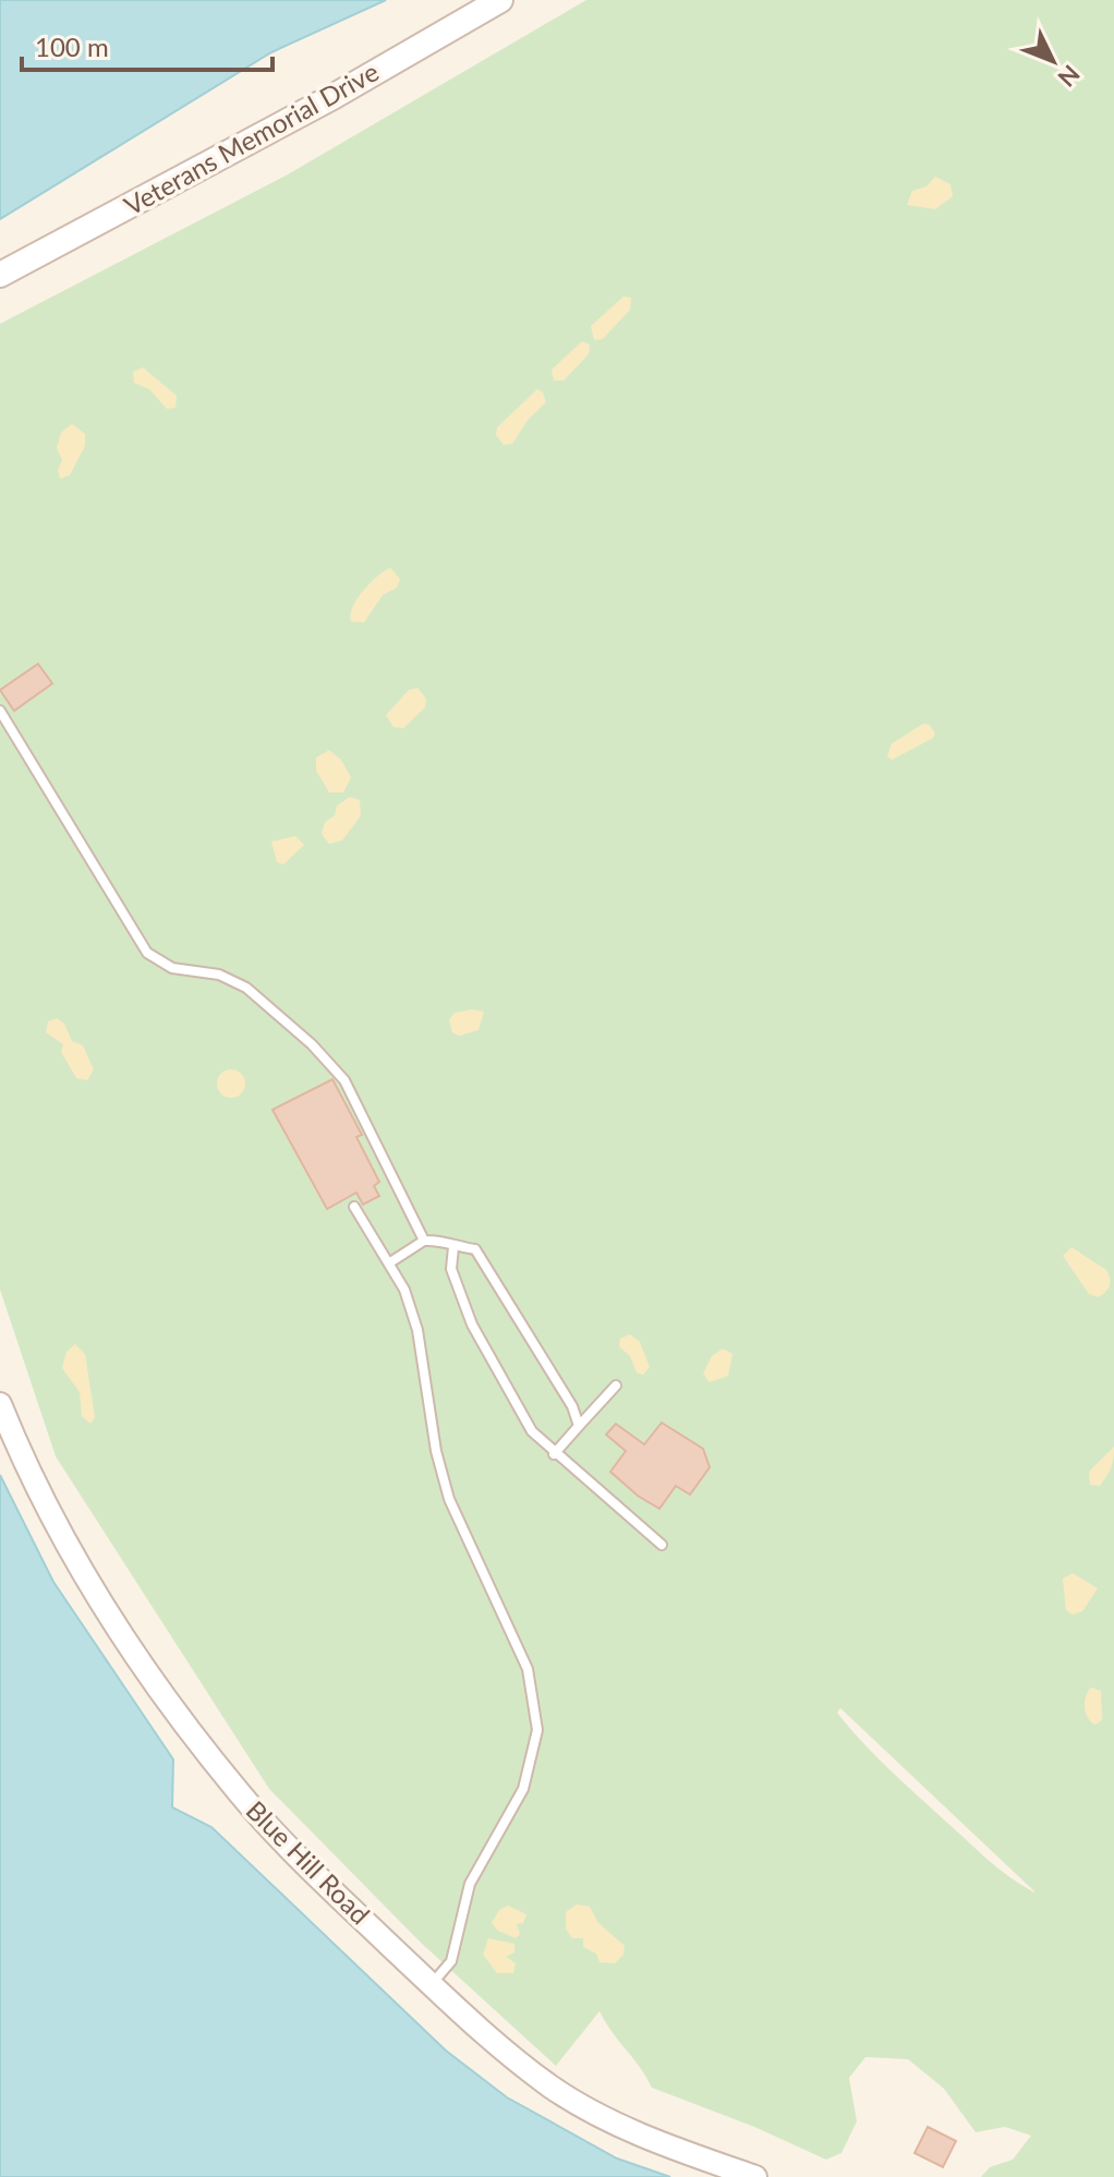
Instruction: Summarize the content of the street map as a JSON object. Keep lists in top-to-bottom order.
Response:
{
  "streets": {
    "main road": ["Veterans Memorial Drive"],
    "street": ["Blue Hill Road"]
  },
  "scale_bar": "100 m",
  "north": "bottom right"
}
